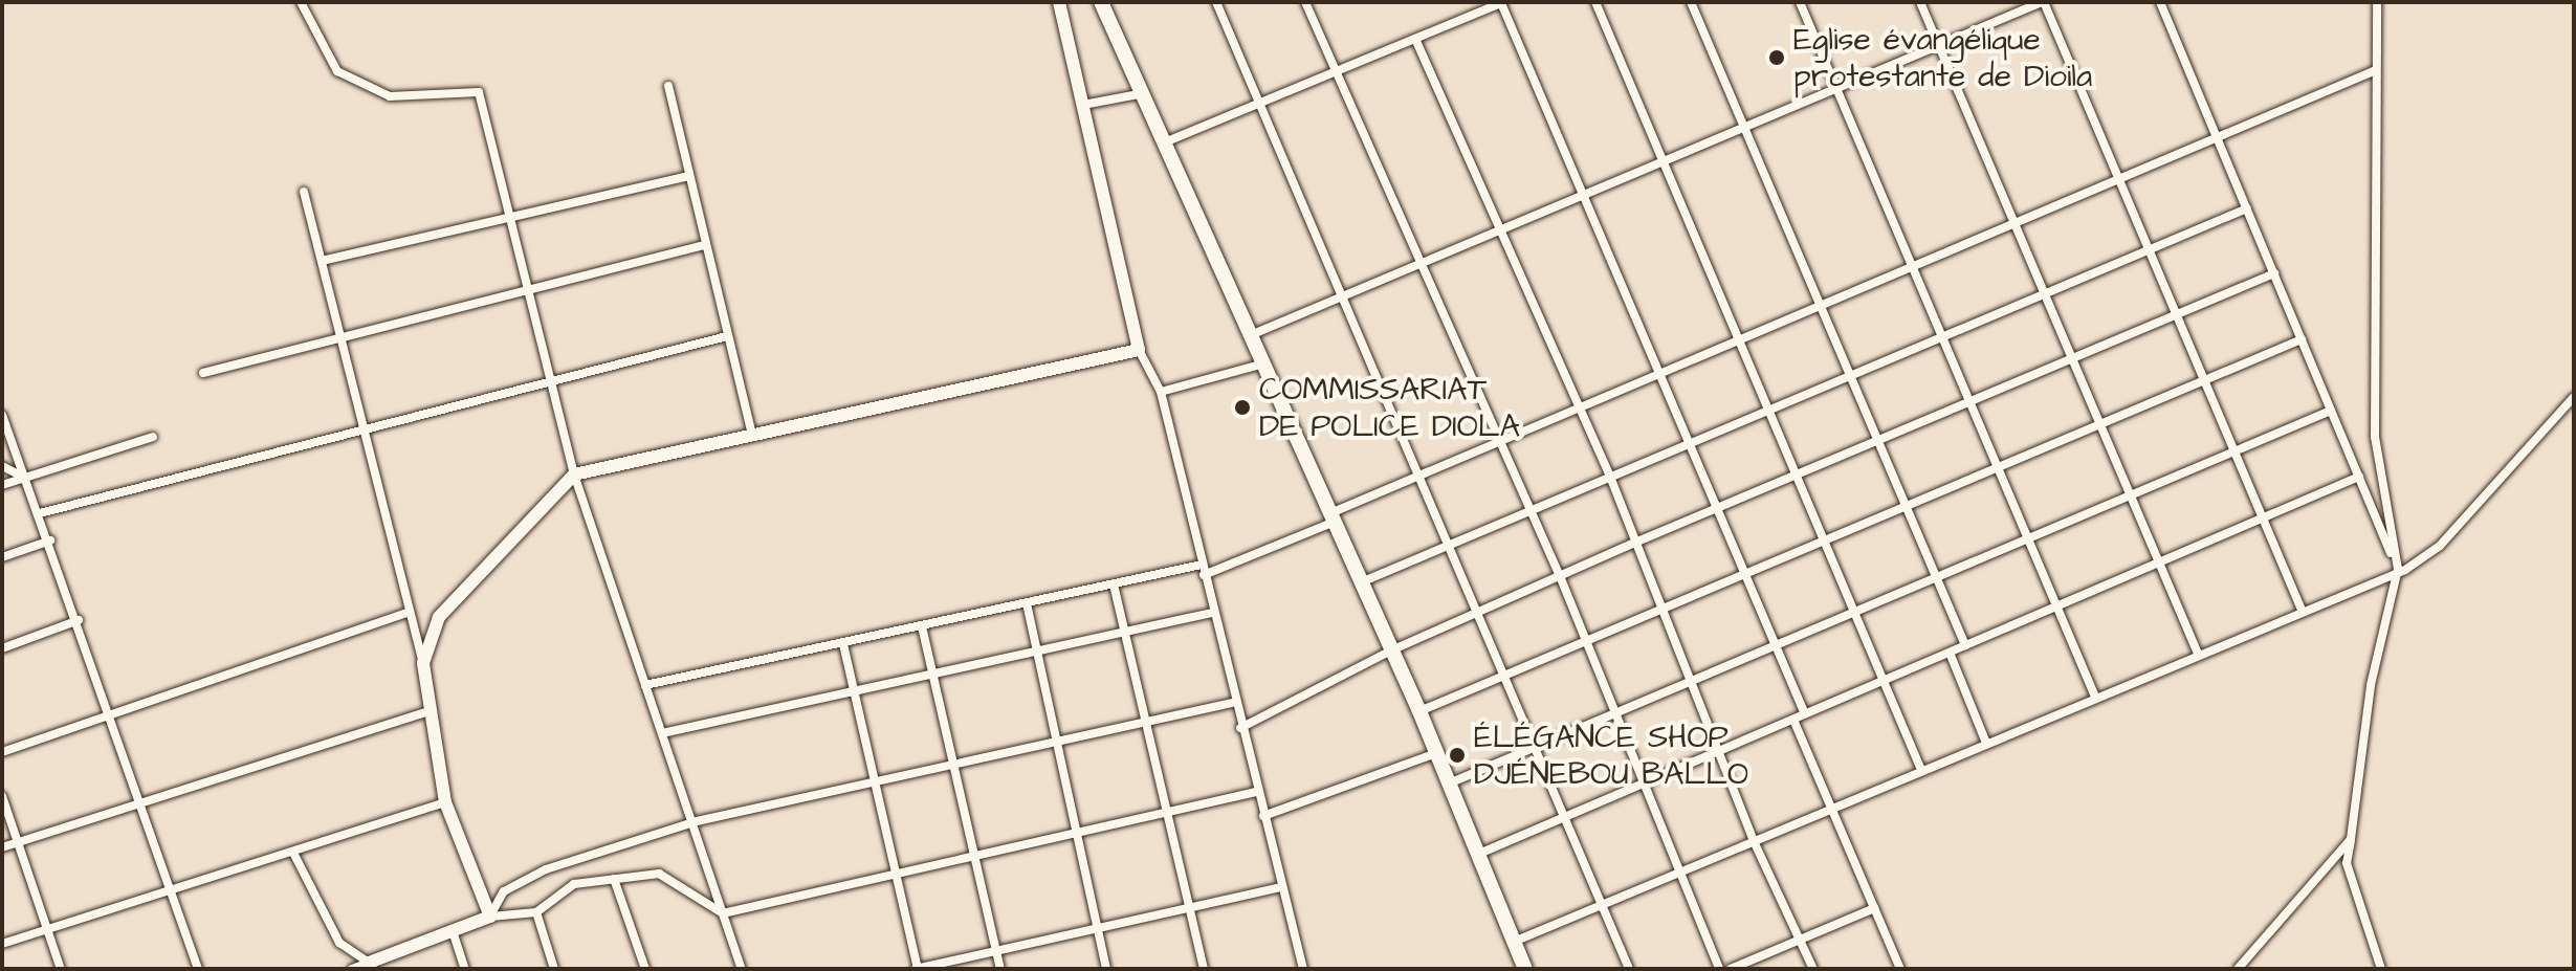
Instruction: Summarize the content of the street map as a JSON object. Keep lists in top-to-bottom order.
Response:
{
  "places": ["Eglise évangélique protestante de Dioila", "COMMISSARIAT DE POLICE DIOLA", "ÉLÉGANCE SHOP DJÉNEBOU BALLO"]
}
